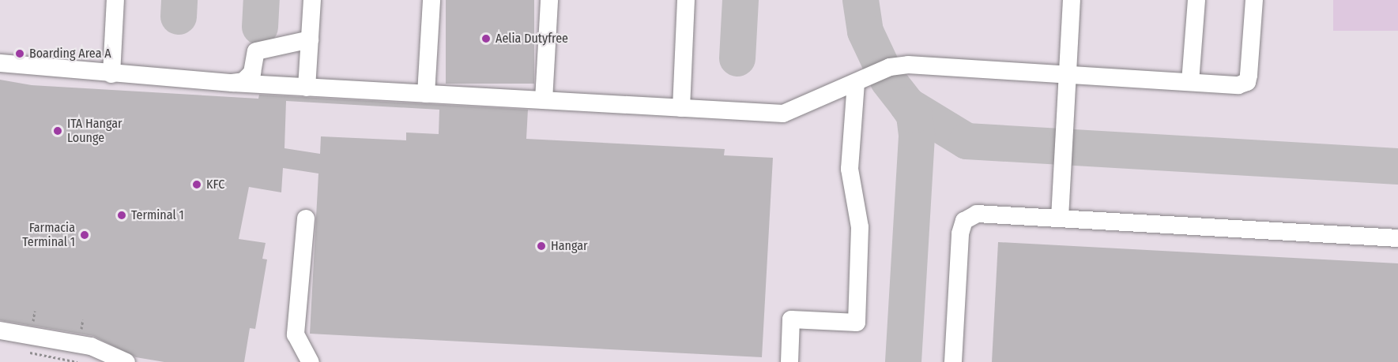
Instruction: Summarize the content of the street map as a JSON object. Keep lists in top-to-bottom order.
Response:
{
  "places": [
    "Aelia Dutyfree",
    "Boarding Area A",
    "ITA Hangar Lounge",
    "KFC",
    "Terminal 1",
    "Farmacia Terminal 1",
    "Hangar"
  ]
}
